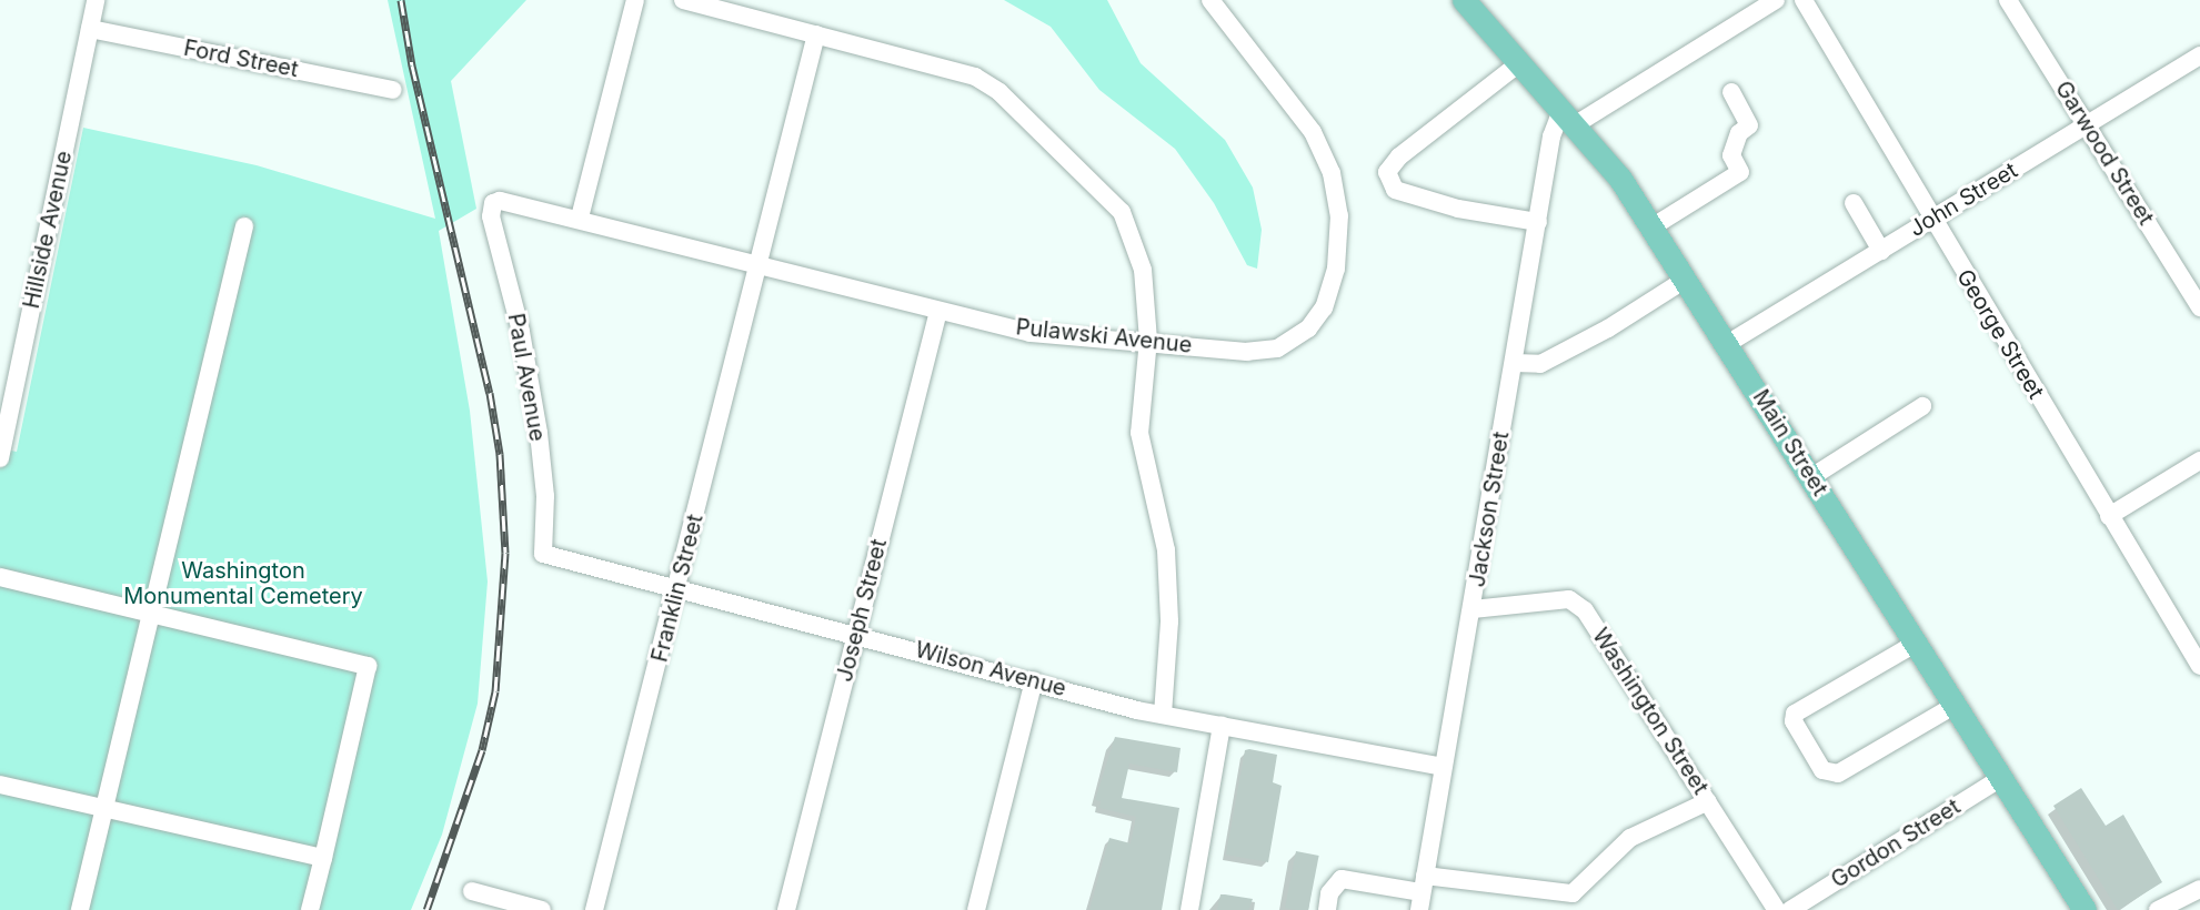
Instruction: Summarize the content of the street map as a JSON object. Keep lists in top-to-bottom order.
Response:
{
  "streets": {
    "main road": ["Main Street"],
    "street": [
      "Ford Street",
      "Garwood Street",
      "John Street",
      "Hillside Avenue",
      "George Street",
      "Pulawski Avenue",
      "Paul Avenue",
      "Jackson Street",
      "Franklin Street",
      "Joseph Street",
      "Wilson Avenue",
      "Washington Street",
      "Gordon Street"
    ]
  },
  "crossings": [
    ["Ford Street", "Hillside Avenue"],
    ["Garwood Street", "John Street"],
    ["John Street", "George Street"],
    ["John Street", "Main Street"],
    ["Pulawski Avenue", "Paul Avenue"],
    ["Pulawski Avenue", "Franklin Street"],
    ["Pulawski Avenue", "Joseph Street"],
    ["Paul Avenue", "Wilson Avenue"],
    ["Main Street", "Jackson Street"],
    ["Main Street", "Gordon Street"],
    ["Jackson Street", "Wilson Avenue"],
    ["Jackson Street", "Washington Street"],
    ["Franklin Street", "Wilson Avenue"],
    ["Joseph Street", "Wilson Avenue"]
  ],
  "parks": ["Washington Monumental Cemetery"]
}
